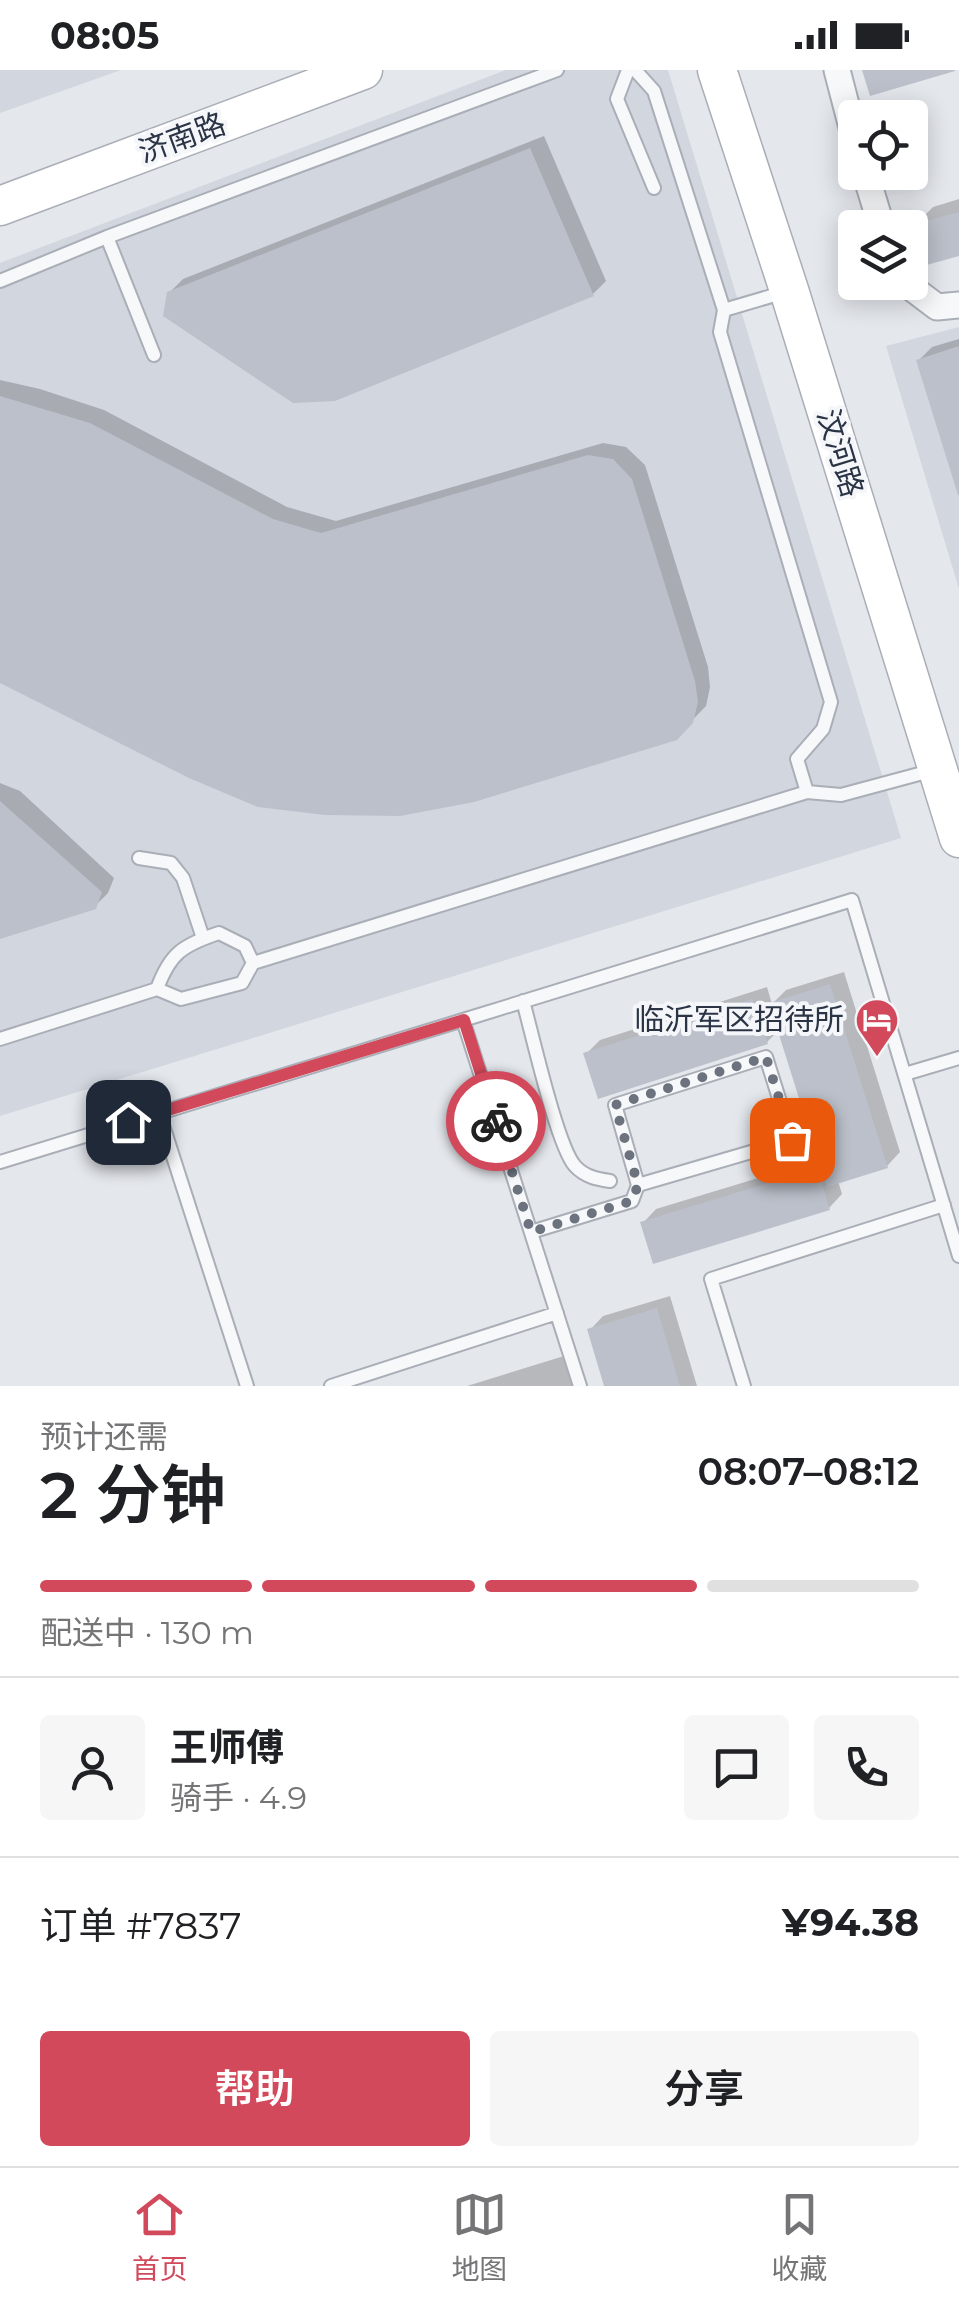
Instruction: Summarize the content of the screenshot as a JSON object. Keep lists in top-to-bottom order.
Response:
{
  "streets": {
    "street": ["济南路", "汶河路"]
  },
  "places": {
    "hotel": ["临沂军区招待所"]
  },
  "page": {
    "status": "08:05",
    "heading": ["2 分钟", "预计还需", "08:07–08:12"],
    "panel": [
      "王师傅",
      "骑手 · 4.9",
      "订单 #7837",
      "¥94.38"
    ],
    "bar": "配送中 · 130 m",
    "buttons": ["帮助", "分享"],
    "tabs": ["首页", "地图", "收藏"]
  }
}
